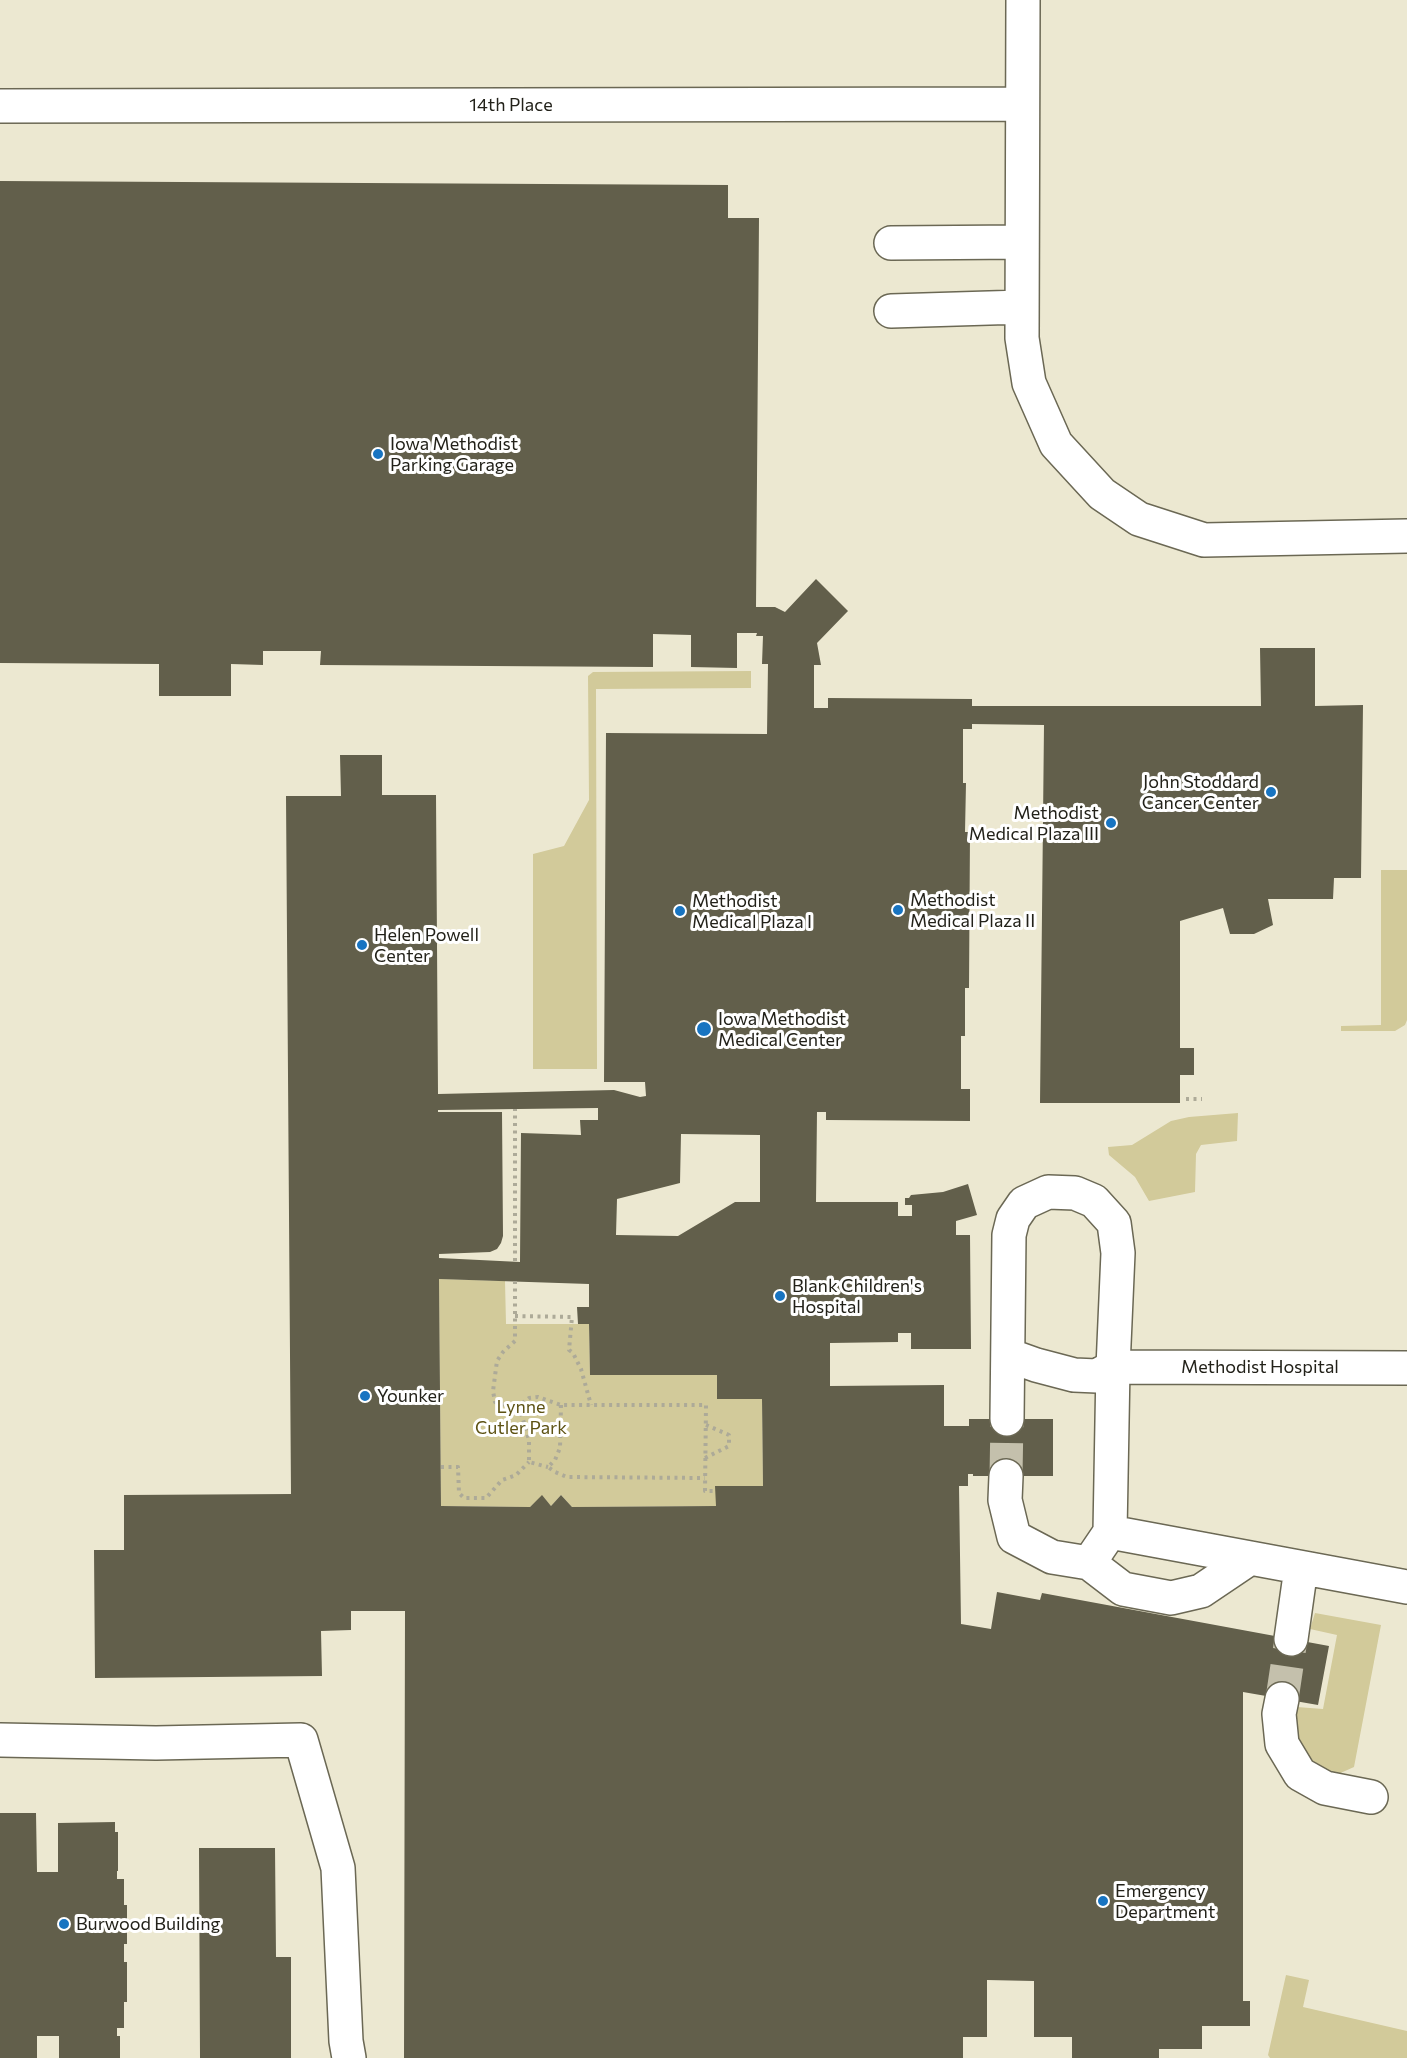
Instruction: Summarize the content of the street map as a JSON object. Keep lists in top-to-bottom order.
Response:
{
  "streets": {
    "street": ["14th Place", "Methodist Hospital"]
  },
  "parks": ["Lynne Cutler Park"],
  "places": [
    "Iowa Methodist Parking Garage",
    "John Stoddard Cancer Center",
    "Methodist Medical Plaza III",
    "Methodist Medical Plaza II",
    "Methodist Medical Plaza I",
    "Helen Powell Center",
    "Iowa Methodist Medical Center",
    "Blank Children's Hospital",
    "Younker",
    "Emergency Department",
    "Burwood Building"
  ]
}
